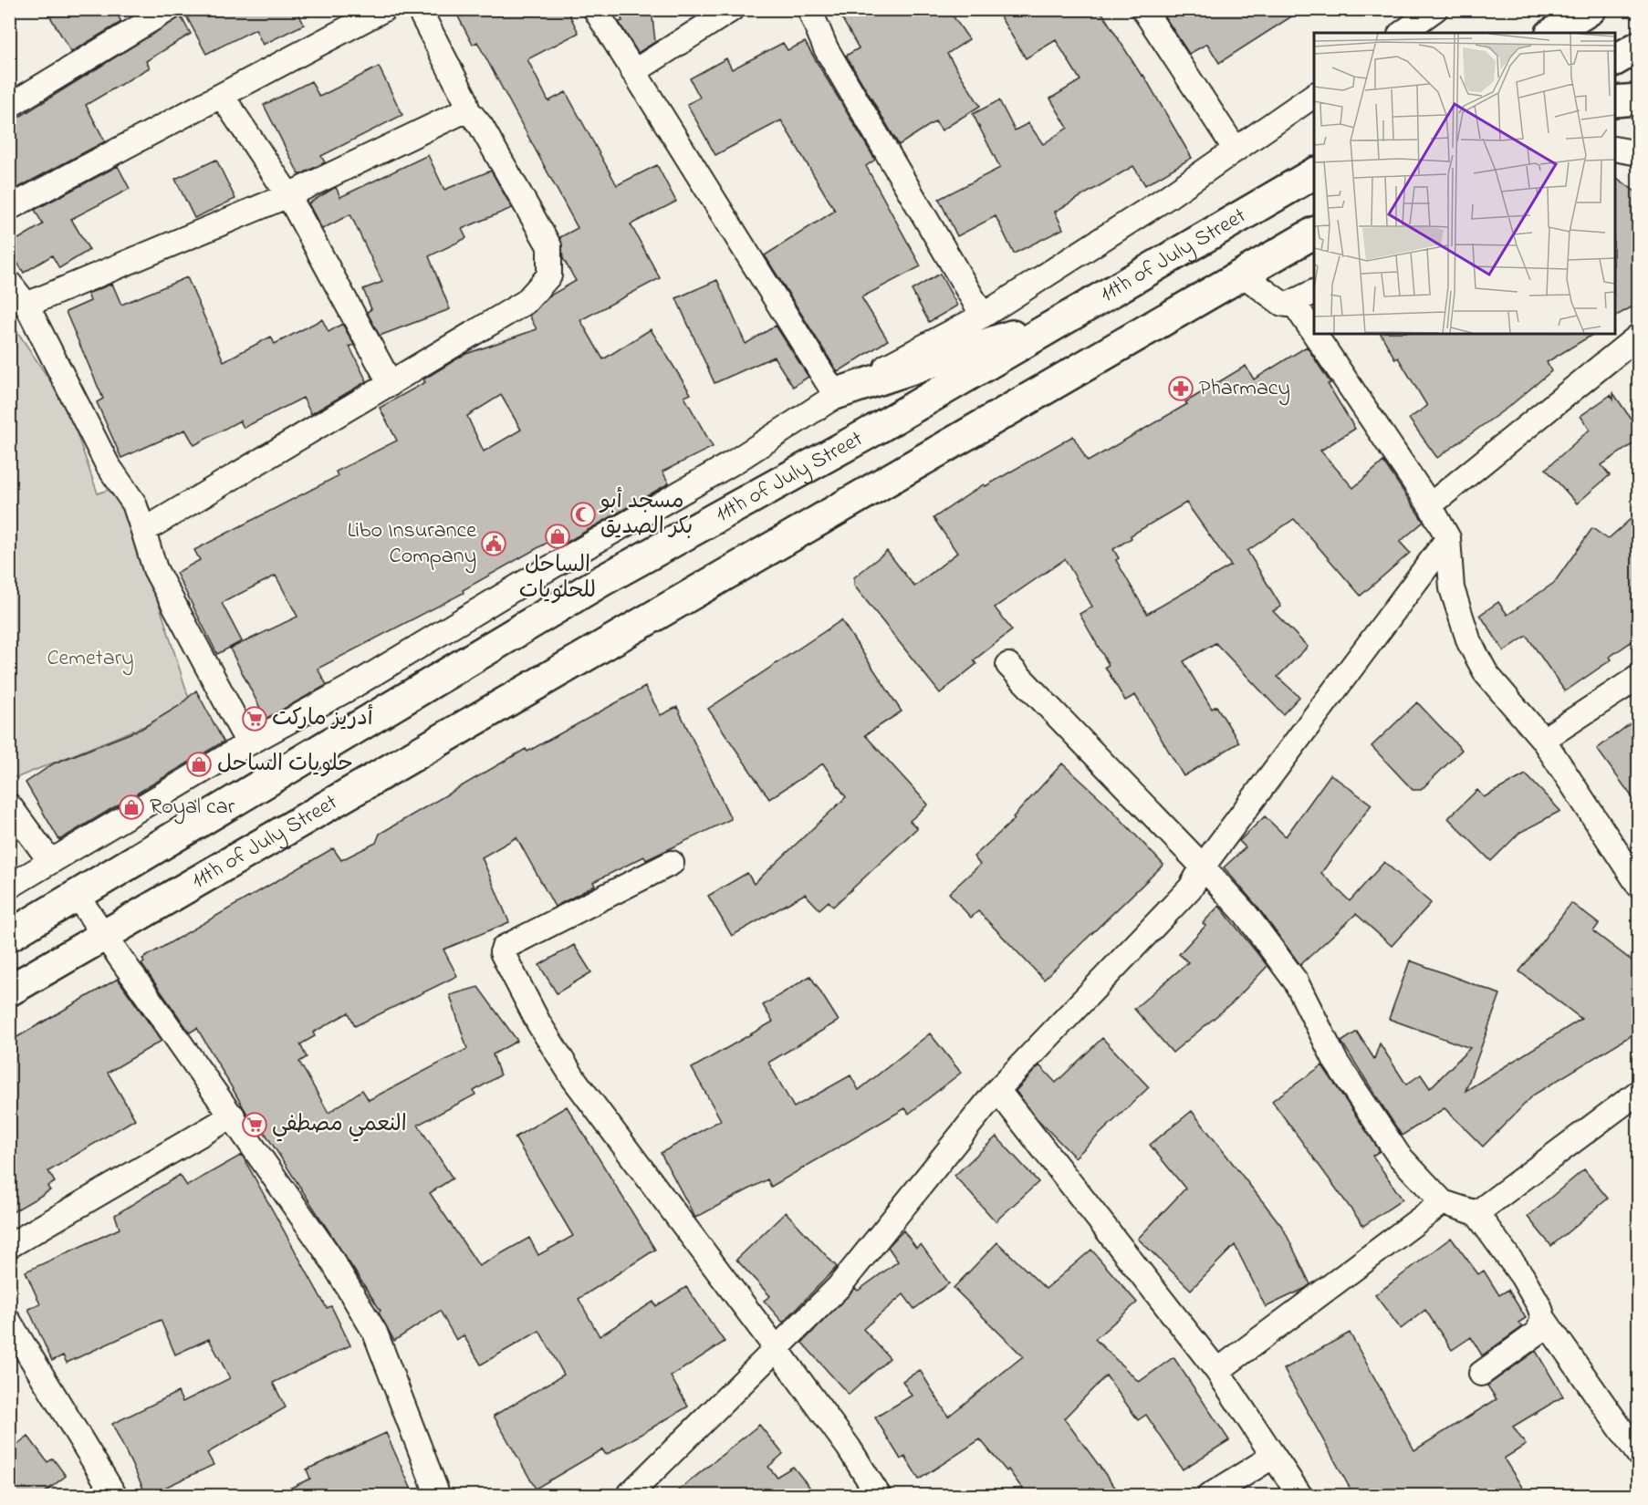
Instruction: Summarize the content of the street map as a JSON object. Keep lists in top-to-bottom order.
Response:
{
  "streets": {
    "highway": ["11th of July Street"]
  },
  "parks": ["Cemetary"],
  "places": {
    "pharmacy": ["Pharmacy"],
    "mosque": ["مسجد أبو بكر الصديق"],
    "shop": ["الساحل للحلويات", "حلويات الساحل", "Royal car"],
    "public building": ["Libo Insurance Company"],
    "supermarket": ["أدريز ماركت", "النعمي مصطفي"]
  }
}
